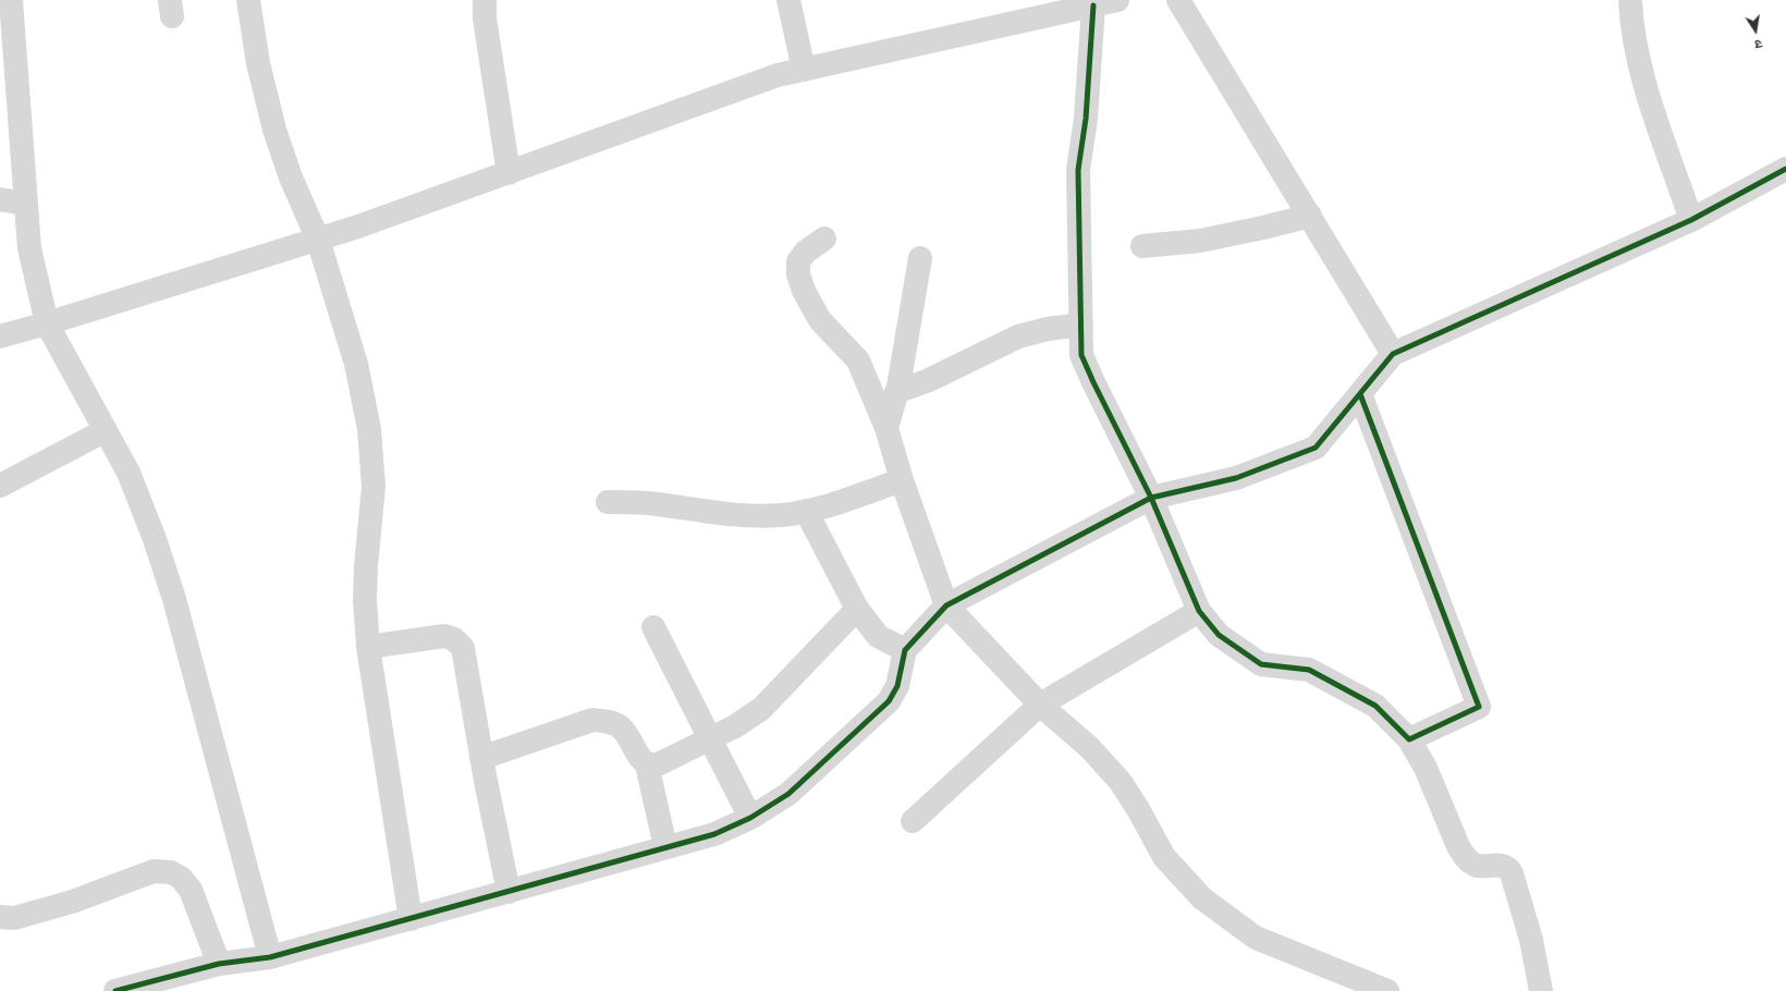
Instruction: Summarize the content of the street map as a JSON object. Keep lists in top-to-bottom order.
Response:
{
  "north": "bottom"
}
